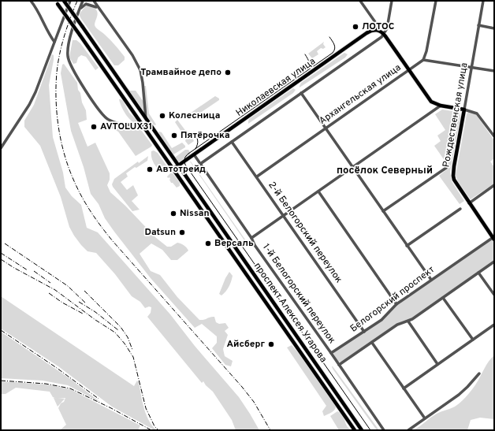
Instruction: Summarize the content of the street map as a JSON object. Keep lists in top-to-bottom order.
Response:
{
  "streets": {
    "main road": ["Николаевская улица", "Рождественская улица", "проспект Алексея Угарова"],
    "street": [
      "Архангельская улица",
      "2-й Белогорский переулок",
      "1-й Белогорский переулок",
      "Белогорский проспект"
    ]
  },
  "crossings": [
    ["Николаевская улица", "2-й Белогорский переулок"],
    ["Николаевская улица", "1-й Белогорский переулок"],
    ["Николаевская улица", "проспект Алексея Угарова"],
    ["Архангельская улица", "2-й Белогорский переулок"],
    ["Рождественская улица", "Белогорский проспект"],
    ["2-й Белогорский переулок", "Белогорский проспект"],
    ["1-й Белогорский переулок", "Белогорский проспект"]
  ],
  "districts": ["посёлок Северный"],
  "places": [
    "ЛОТОС",
    "Трамвайное депо",
    "Колесница",
    "AVTOLUX31",
    "Пятёрочка",
    "Автотрейд",
    "Nissan",
    "Datsun",
    "Версаль",
    "Айсберг"
  ]
}
